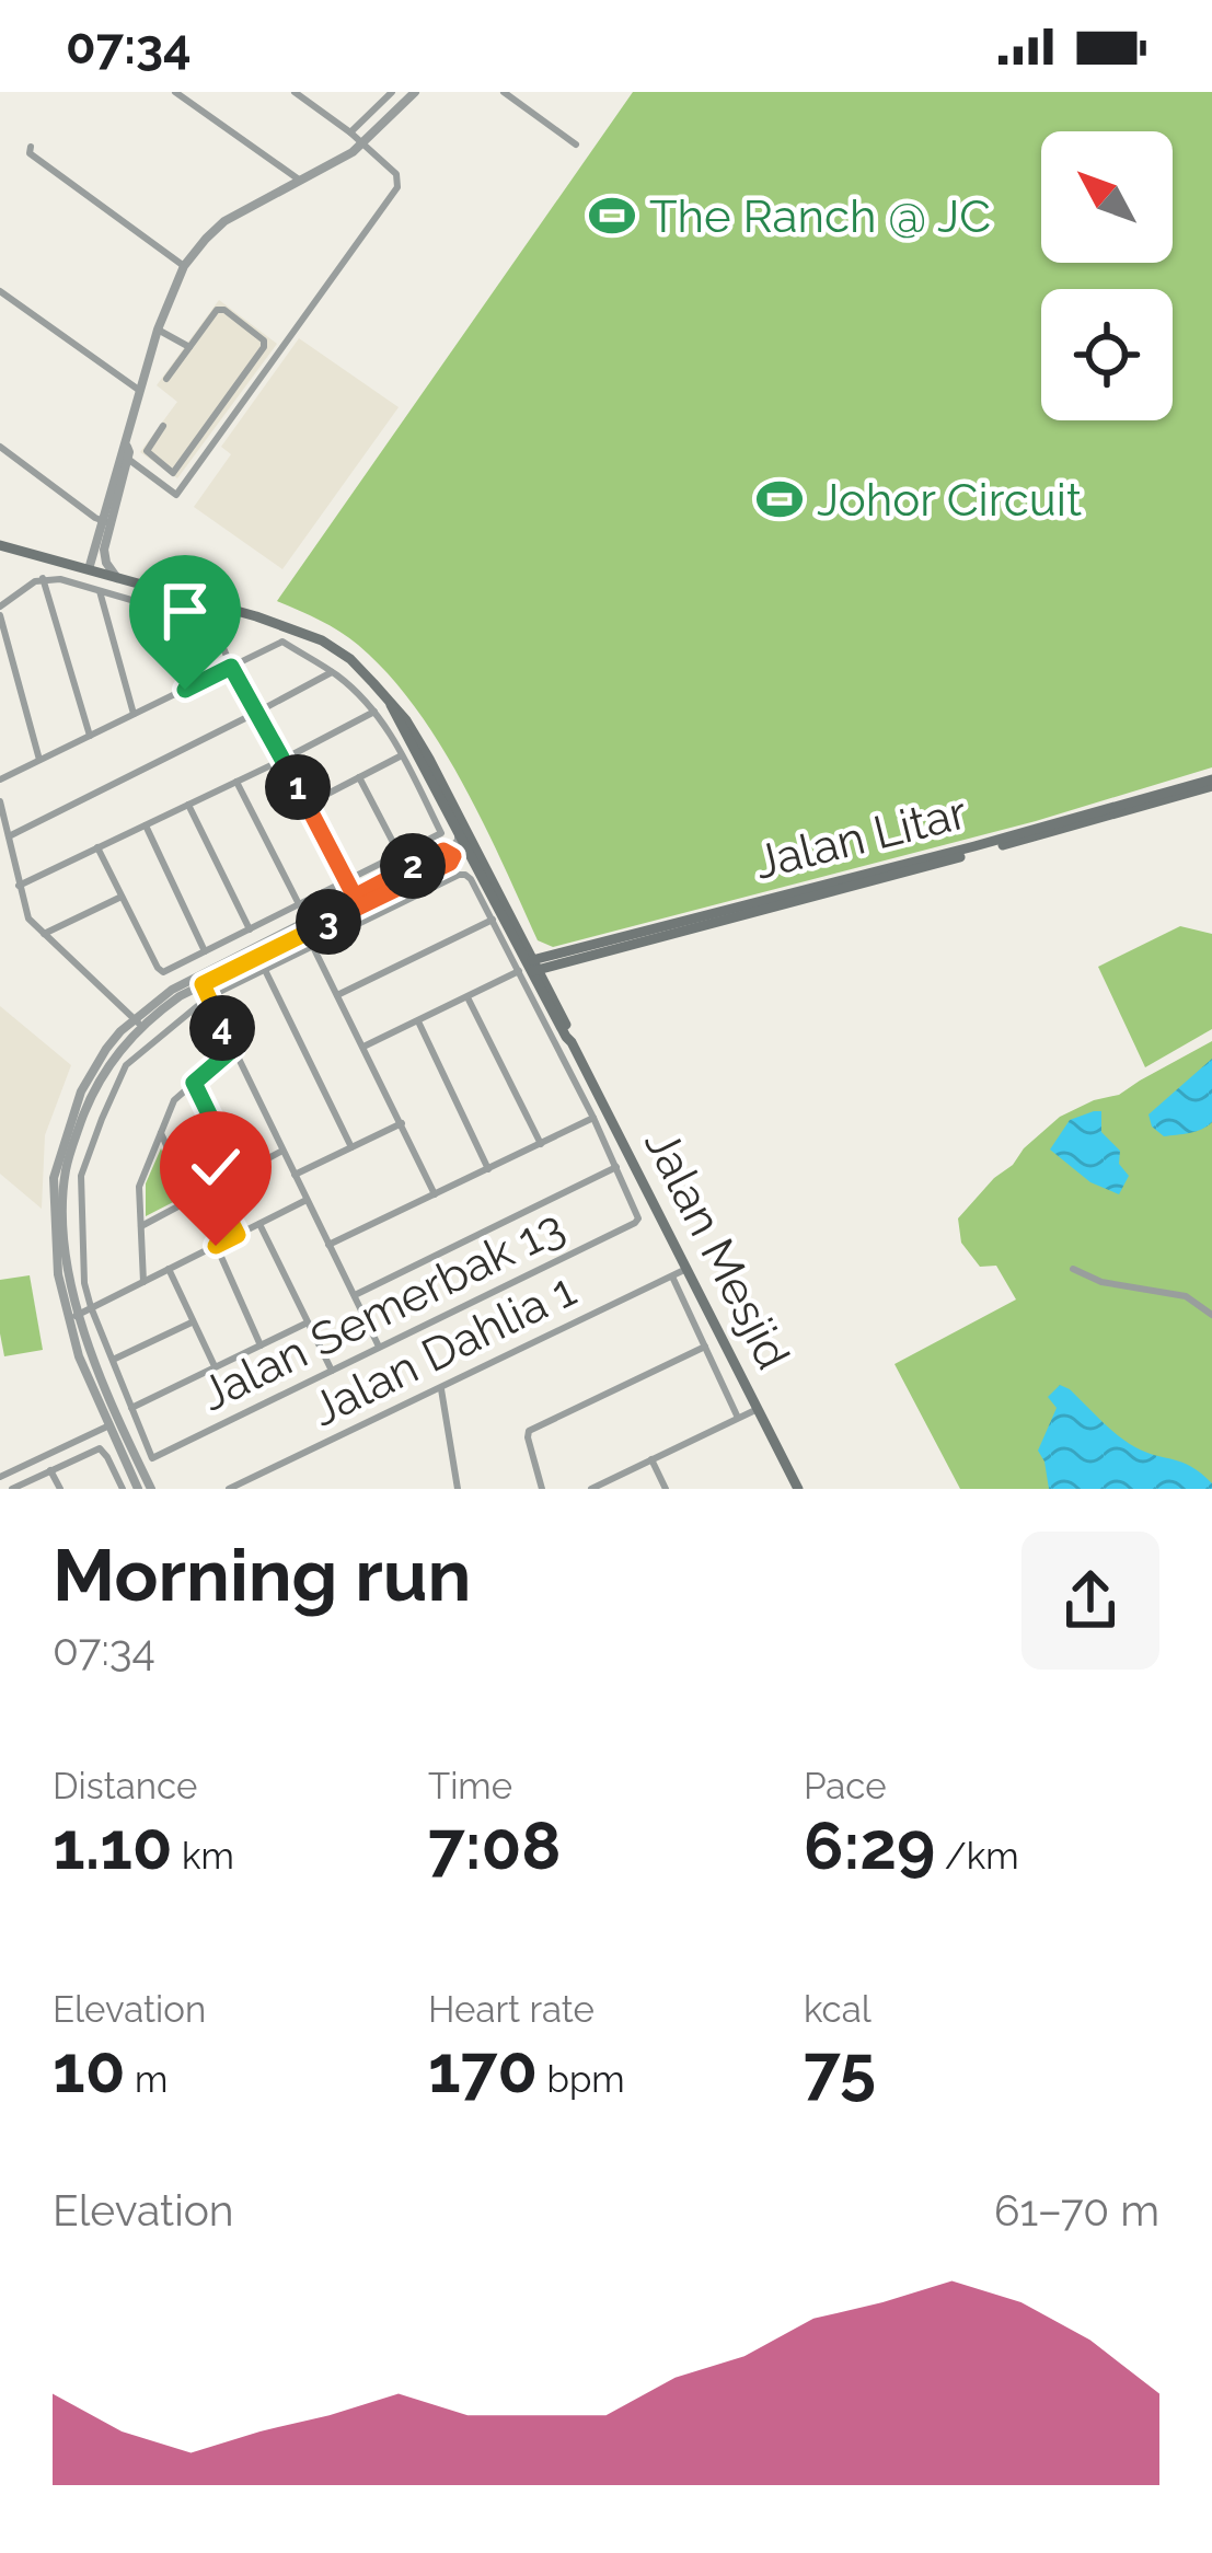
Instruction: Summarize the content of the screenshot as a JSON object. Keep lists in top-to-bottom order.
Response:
{
  "streets": {
    "main road": ["Jalan Litar", "Jalan Mesjid"],
    "street": ["Jalan Semerbak 13", "Jalan Dahlia 1"]
  },
  "crossings": [
    ["Jalan Litar", "Jalan Mesjid"],
    ["Jalan Mesjid", "Jalan Dahlia 1"]
  ],
  "places": {
    "sports": ["The Ranch @ JC", "Johor Circuit"]
  },
  "north": "top left",
  "page": {
    "status": "07:34",
    "pins": [
      "1",
      "2",
      "3",
      "4"
    ],
    "heading": ["Morning run", "07:34"],
    "stats": [
      ["Distance", "1.10 km"],
      ["Time", "7:08"],
      ["Pace", "6:29 /km"],
      ["Elevation", "10 m"],
      ["Heart rate", "170 bpm"],
      ["kcal", "75"]
    ],
    "chart": ["Elevation", "61–70 m"]
  }
}
